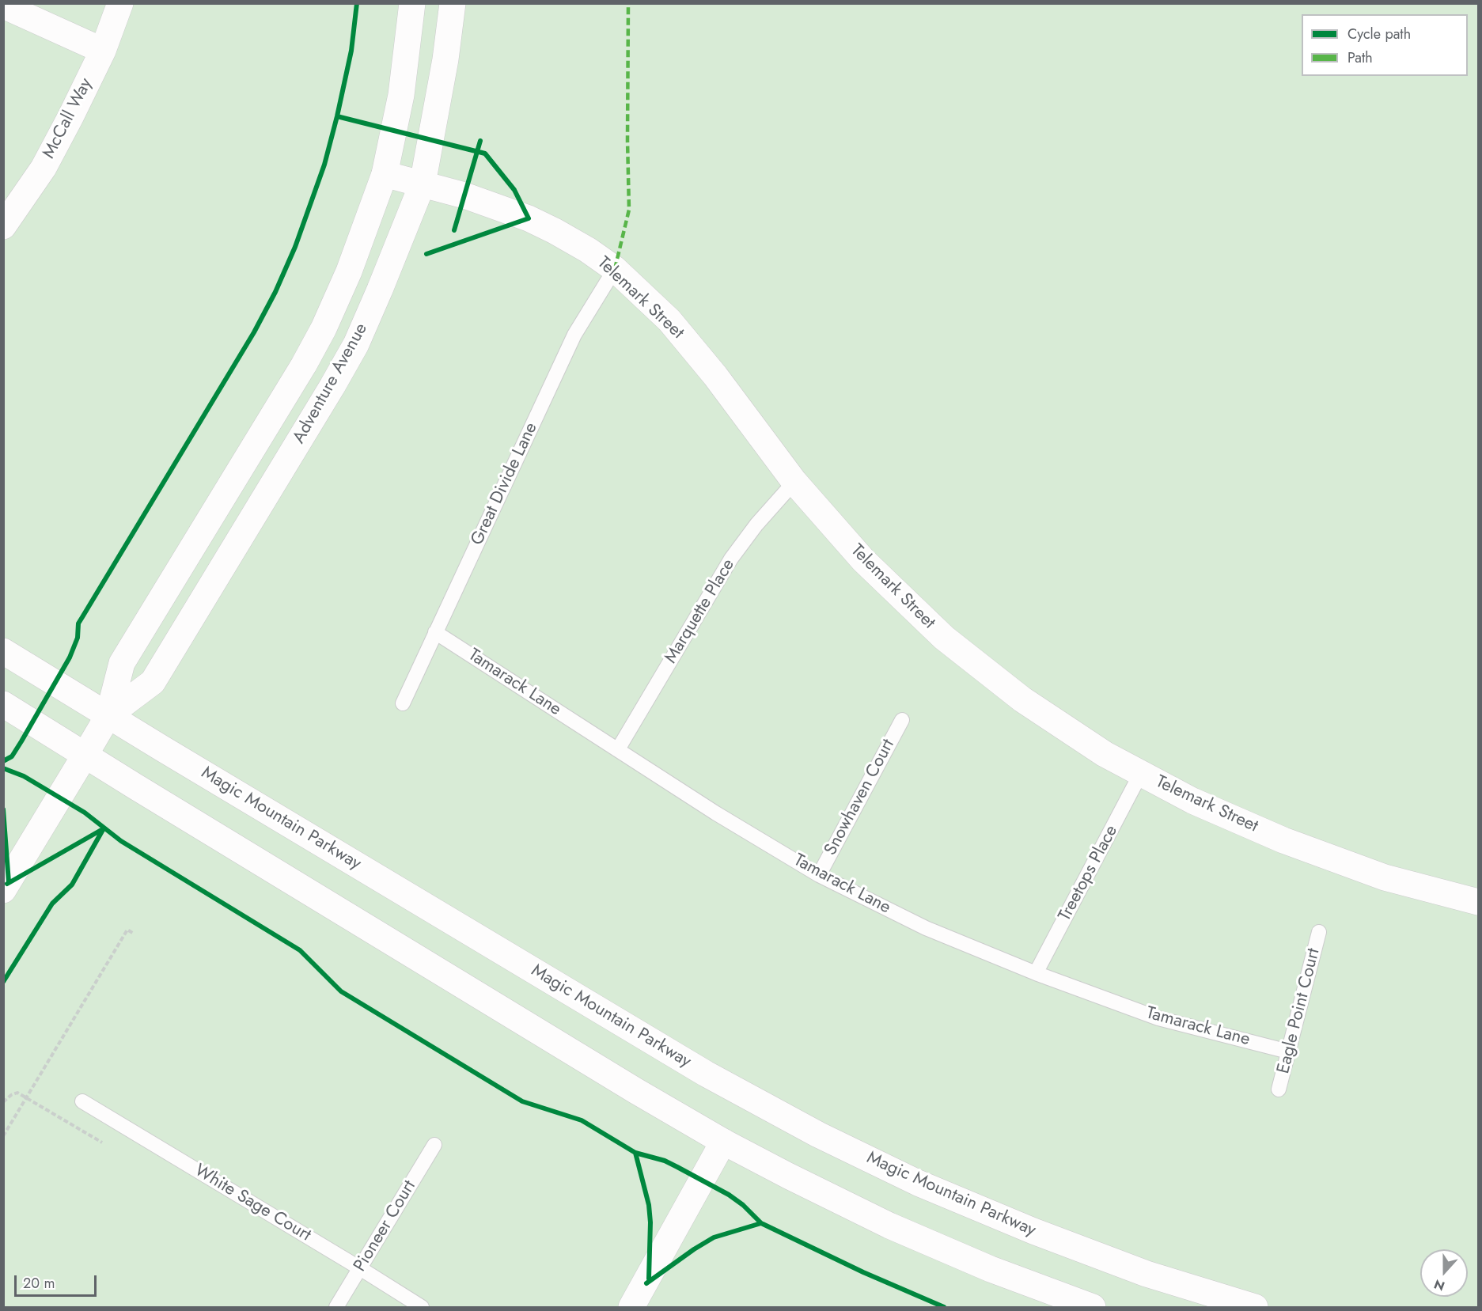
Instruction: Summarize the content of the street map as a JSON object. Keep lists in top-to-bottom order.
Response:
{
  "streets": {
    "street": [
      "McCall Way",
      "Telemark Street",
      "Adventure Avenue",
      "Magic Mountain Parkway"
    ],
    "lane": [
      "Great Divide Lane",
      "Marquette Place",
      "Tamarack Lane",
      "Snowhaven Court",
      "Treetops Place",
      "Eagle Point Court",
      "White Sage Court",
      "Pioneer Court"
    ]
  },
  "crossings": [
    ["Telemark Street", "Adventure Avenue"],
    ["Telemark Street", "Great Divide Lane"],
    ["Telemark Street", "Marquette Place"],
    ["Telemark Street", "Treetops Place"],
    ["Adventure Avenue", "Magic Mountain Parkway"],
    ["Great Divide Lane", "Tamarack Lane"],
    ["Marquette Place", "Tamarack Lane"],
    ["Tamarack Lane", "Snowhaven Court"],
    ["Tamarack Lane", "Treetops Place"],
    ["Tamarack Lane", "Eagle Point Court"],
    ["White Sage Court", "Pioneer Court"]
  ],
  "legend": ["Cycle path", "Path"],
  "scale_bar": "20 m",
  "north": "bottom"
}
